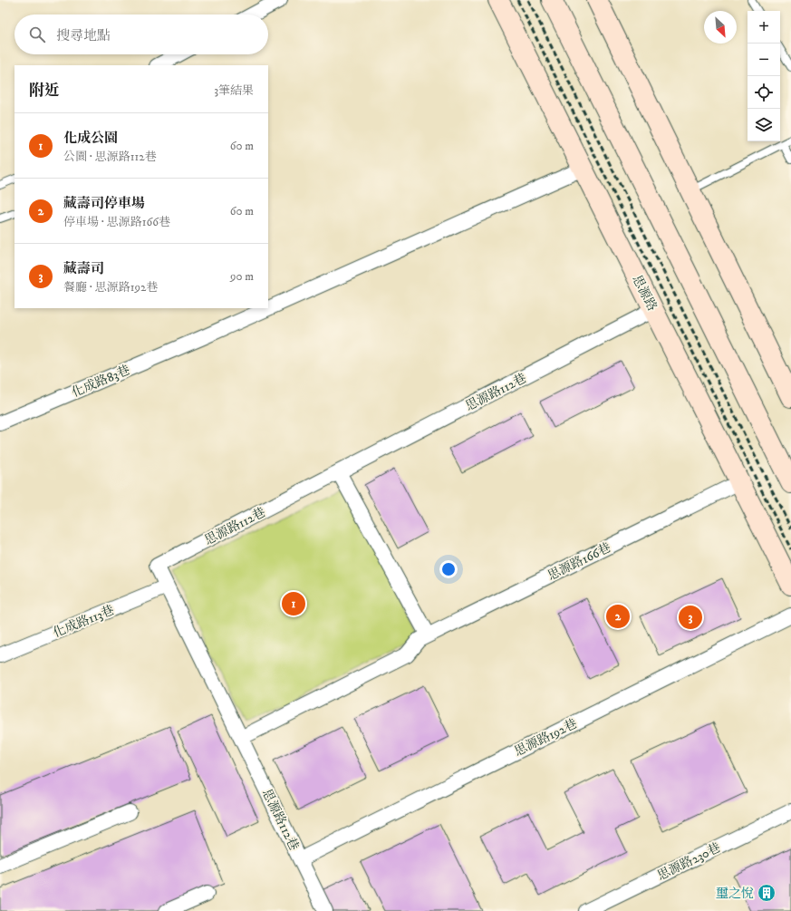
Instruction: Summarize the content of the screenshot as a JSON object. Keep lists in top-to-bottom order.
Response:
{
  "streets": {
    "main road": ["思源路"],
    "street": [
      "化成路83巷",
      "思源路112巷",
      "思源路166巷",
      "化成路113巷",
      "思源路192巷",
      "思源路230巷"
    ]
  },
  "crossings": [
    ["思源路", "化成路83巷"],
    ["思源路", "思源路112巷"],
    ["思源路", "思源路166巷"],
    ["思源路112巷", "化成路113巷"],
    ["思源路112巷", "思源路192巷"]
  ],
  "places": {
    "building": ["璽之悅"]
  },
  "north": "bottom right",
  "page": {
    "map_buttons": ["+", "−"],
    "search": "搜尋地點",
    "heading": ["附近", "3筆結果"],
    "list": [
      {
        "mark": "1",
        "name": "化成公園",
        "note": "公園 · 思源路112巷",
        "value": "60 m"
      },
      {
        "mark": "2",
        "name": "藏壽司停車場",
        "note": "停車場 · 思源路166巷",
        "value": "60 m"
      },
      {
        "mark": "3",
        "name": "藏壽司",
        "note": "餐廳 · 思源路192巷",
        "value": "90 m"
      }
    ],
    "pins": ["1", "2", "3"]
  }
}
